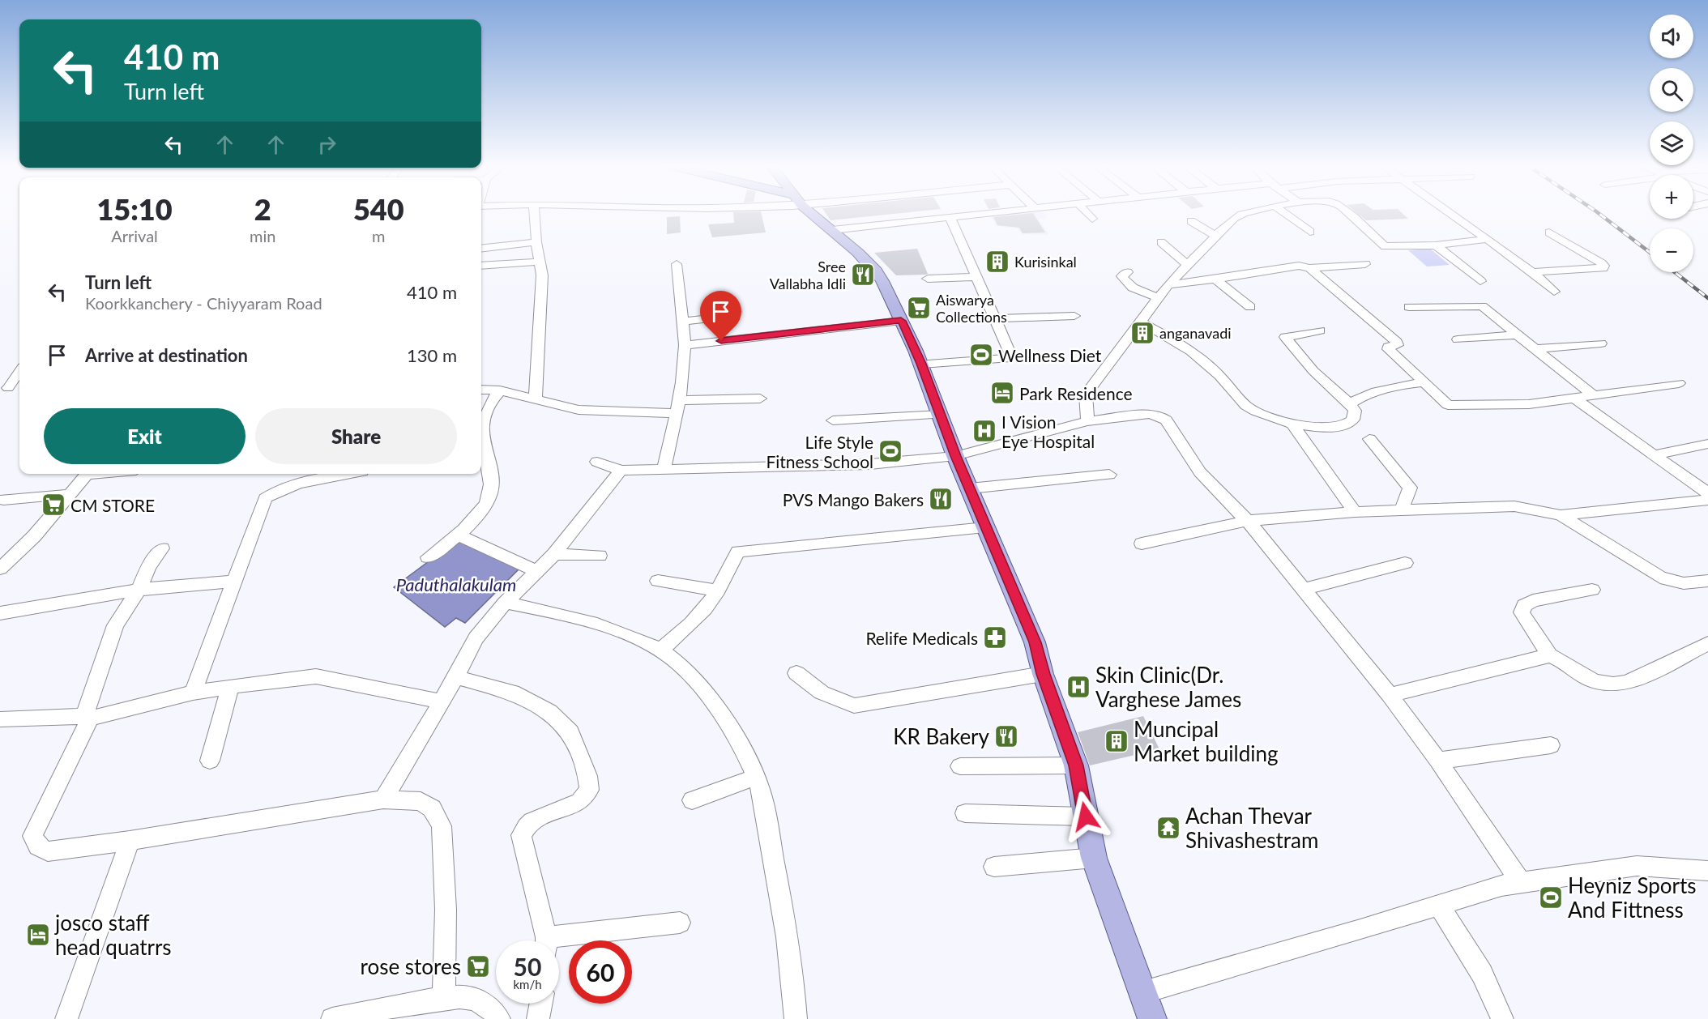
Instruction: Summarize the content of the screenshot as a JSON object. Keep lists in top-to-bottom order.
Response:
{
  "water": ["Paduthalakulam"],
  "places": {
    "building": ["Kurisinkal", "anganavadi", "Muncipal Market building"],
    "restaurant": ["Sree Vallabha Idli", "PVS Mango Bakers", "KR Bakery"],
    "supermarket": ["Aiswarya Collections", "CM STORE", "rose stores"],
    "sports": ["Wellness Diet", "Life Style Fitness School", "Heyniz Sports And Fittness"],
    "hotel": ["Park Residence", "josco staff head quatrrs"],
    "hospital": ["I Vision Eye Hospital", "Skin Clinic(Dr. Varghese James"],
    "pharmacy": ["Relife Medicals"],
    "temple": ["Achan Thevar Shivashestram"]
  },
  "page": {
    "map_buttons": ["+", "−"],
    "turn": ["410 m", "Turn left"],
    "eta": [
      "15:10",
      "Arrival",
      "2",
      "min",
      "540",
      "m"
    ],
    "list": [
      {
        "name": "Turn left",
        "note": "Koorkkanchery - Chiyyaram Road",
        "value": "410 m"
      },
      {
        "name": "Arrive at destination",
        "value": "130 m"
      }
    ],
    "buttons": ["Exit", "Share"],
    "speed": "50 km/h",
    "limit": "60"
  }
}
